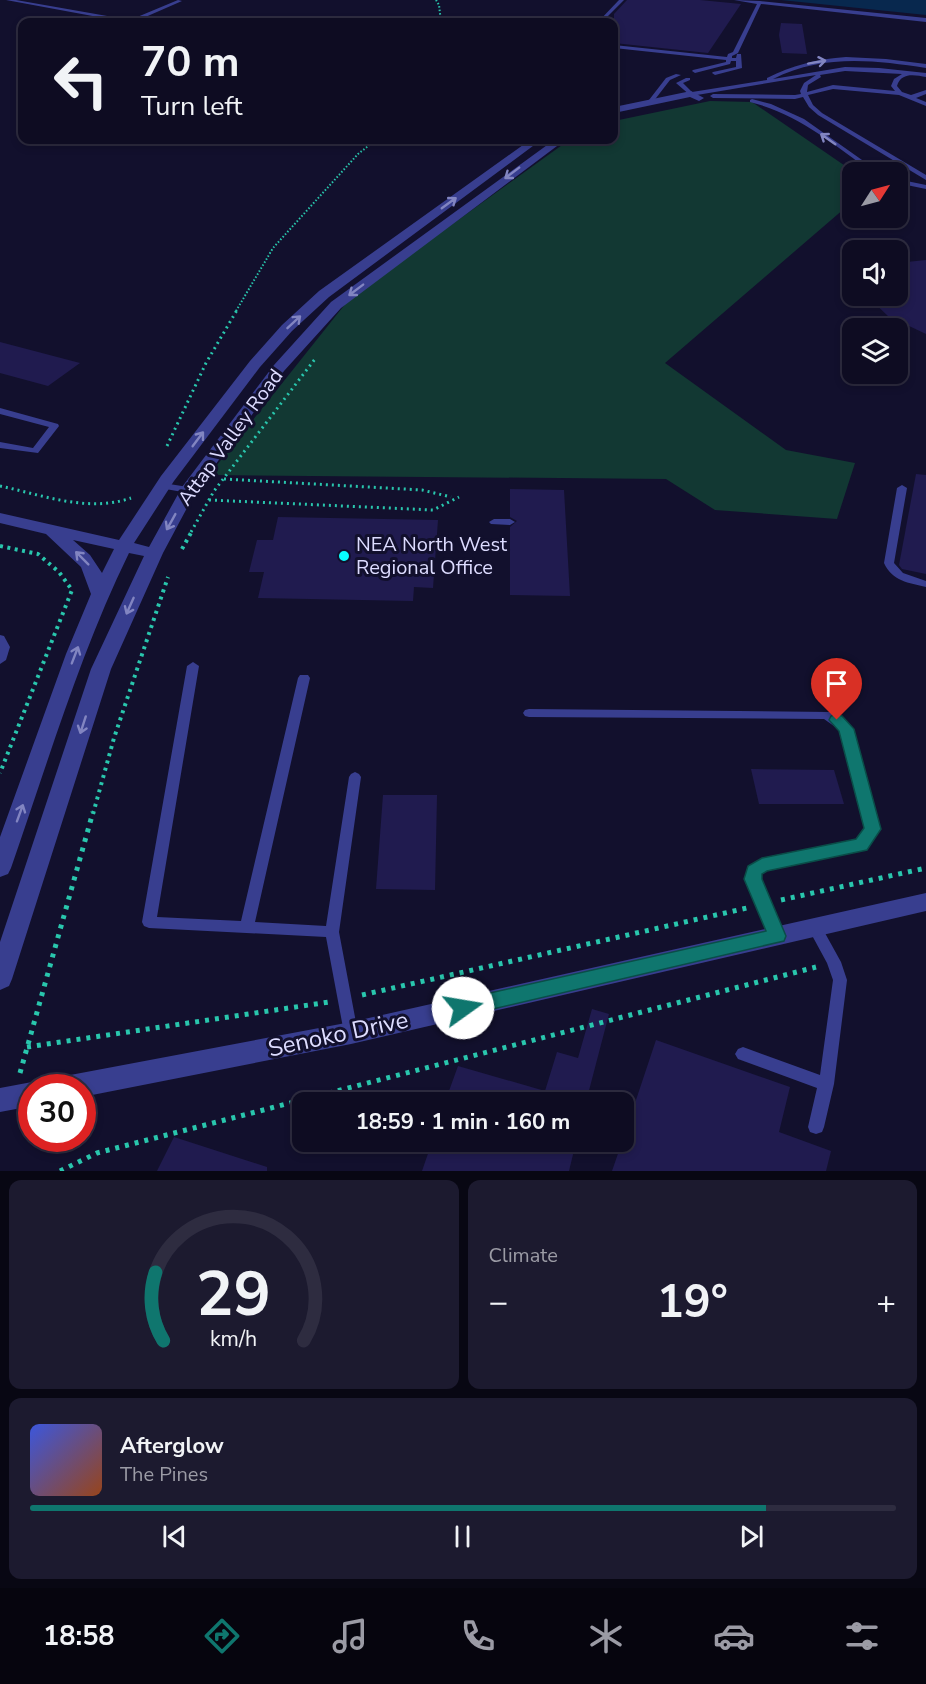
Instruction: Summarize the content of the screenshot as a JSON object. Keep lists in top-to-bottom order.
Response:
{
  "streets": {
    "street": ["Attap Valley Road", "Senoko Drive"]
  },
  "places": ["NEA North West Regional Office"],
  "north": "top right",
  "page": {
    "turn": ["70 m", "Turn left"],
    "limit": "30",
    "trip": "18:59 · 1 min · 160 m",
    "tile": "Climate",
    "heat": ["−", "19°", "+"],
    "song": ["Afterglow", "The Pines"],
    "tabs": "18:58",
    "gauge": ["29", "km/h"]
  }
}
